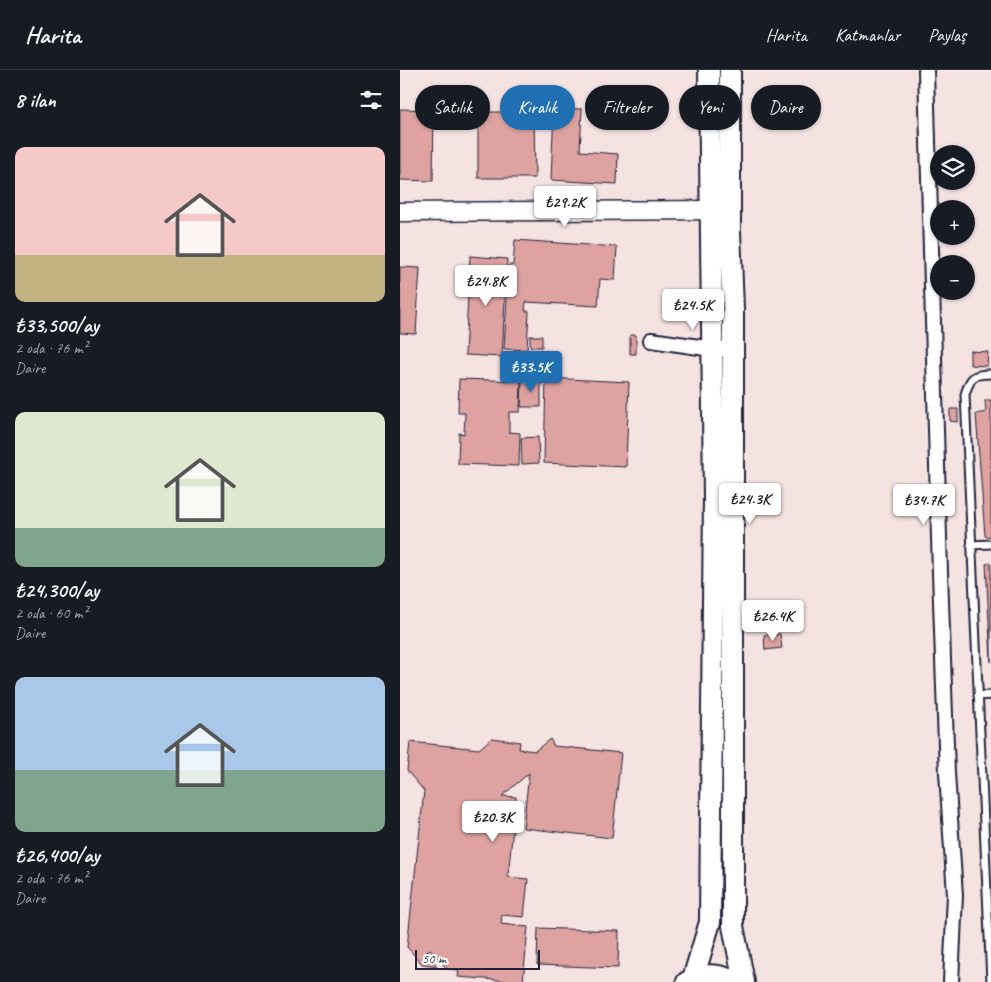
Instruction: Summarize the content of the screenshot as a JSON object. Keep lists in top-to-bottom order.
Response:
{
  "scale_bar": "50 m",
  "page": {
    "header": "Harita",
    "nav": ["Harita", "Katmanlar", "Paylaş"],
    "heading": "8 ilan",
    "chip": [
      "Satılık",
      "Kiralık",
      "Filtreler",
      "Yeni",
      "Daire"
    ],
    "list": [
      {
        "name": "₺33,500/ay",
        "note": "2 oda · 76 m² · Daire"
      },
      {
        "name": "₺24,300/ay",
        "note": "2 oda · 60 m² · Daire"
      },
      {
        "name": "₺26,400/ay",
        "note": "2 oda · 76 m² · Daire"
      }
    ],
    "map_buttons": ["+", "−"],
    "price": [
      "₺29.2K",
      "₺24.8K",
      "₺24.5K",
      "₺33.5K",
      "₺24.3K",
      "₺34.7K",
      "₺26.4K",
      "₺20.3K"
    ],
    "scale": "50 m"
  }
}
